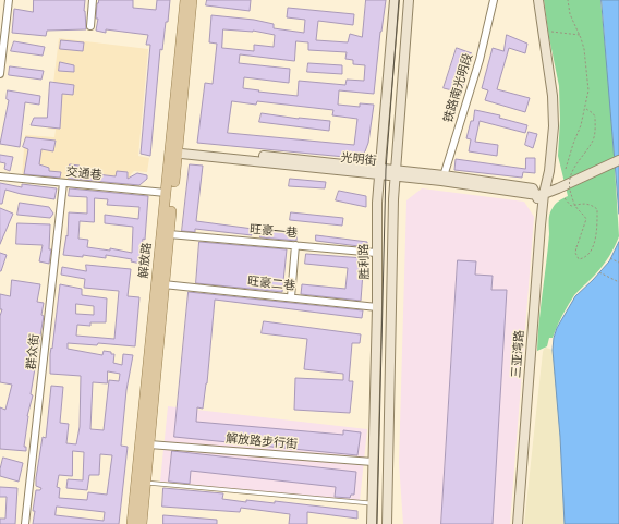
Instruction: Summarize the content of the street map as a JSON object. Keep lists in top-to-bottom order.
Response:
{
  "streets": {
    "main road": [
      "光明街",
      "解放路",
      "胜利路",
      "三亚湾路"
    ],
    "street": [
      "铁路南光明段",
      "交通巷",
      "旺豪一巷",
      "旺豪二巷",
      "群众街",
      "解放路步行街"
    ]
  },
  "crossings": [
    ["铁路南光明段", "光明街"],
    ["光明街", "解放路"],
    ["光明街", "胜利路"],
    ["光明街", "三亚湾路"],
    ["交通巷", "解放路"],
    ["交通巷", "群众街"],
    ["旺豪一巷", "解放路"],
    ["旺豪一巷", "胜利路"],
    ["解放路", "旺豪二巷"],
    ["解放路", "解放路步行街"],
    ["胜利路", "旺豪二巷"],
    ["胜利路", "解放路步行街"]
  ]
}
